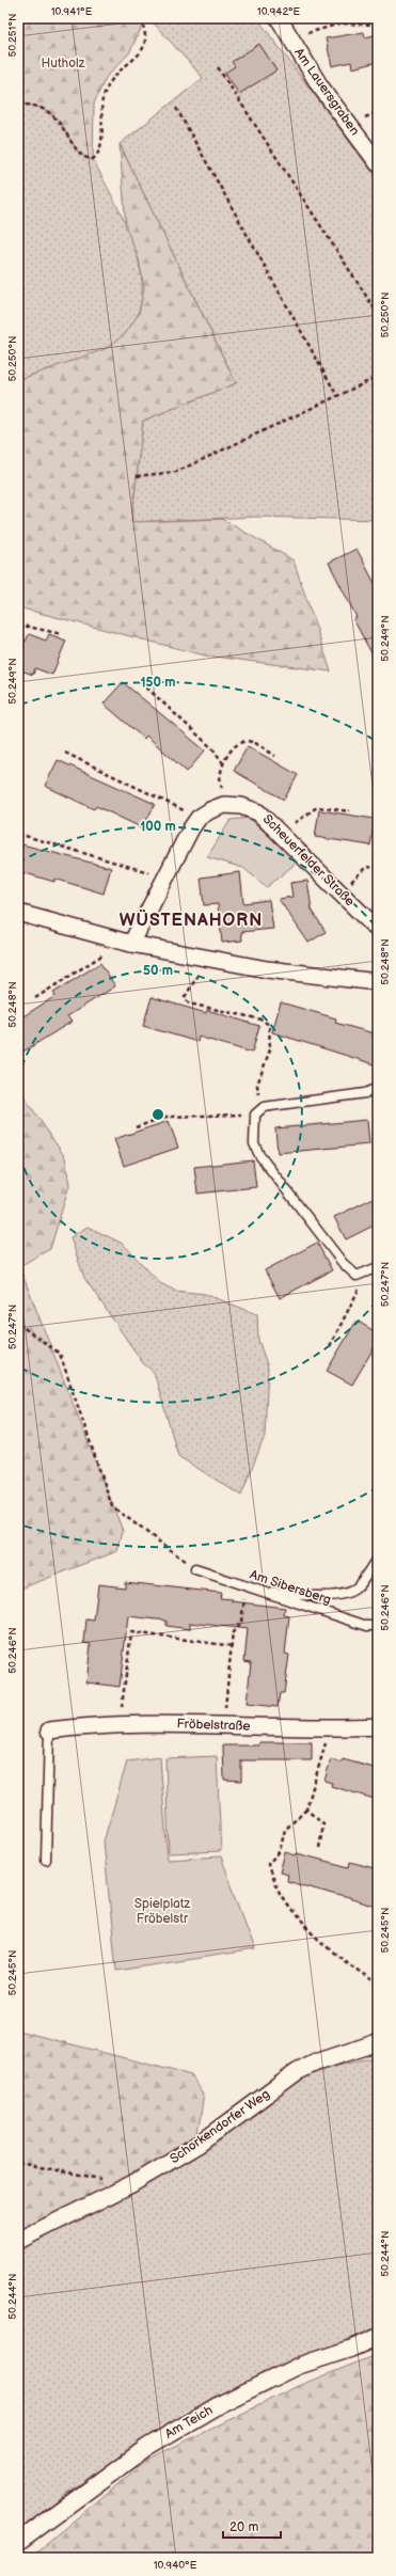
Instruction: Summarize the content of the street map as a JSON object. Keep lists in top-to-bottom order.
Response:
{
  "streets": {
    "street": [
      "Am Lauersgraben",
      "Scheuerfelder Straße",
      "Fröbelstraße",
      "Schorkendorfer Weg",
      "Am Teich"
    ],
    "lane": ["Am Sibersberg"]
  },
  "districts": ["WÜSTENAHORN"],
  "parks": ["Hutholz", "Spielplatz Fröbelstr"],
  "scale_bar": "20 m",
  "coordinates": [
    "10.941°E",
    "10.942°E",
    "50.251°N",
    "50.250°N",
    "50.249°N",
    "50.248°N",
    "50.247°N",
    "50.246°N",
    "50.245°N",
    "50.244°N",
    "10.940°E"
  ],
  "rings": ["150 m", "100 m", "50 m"]
}
